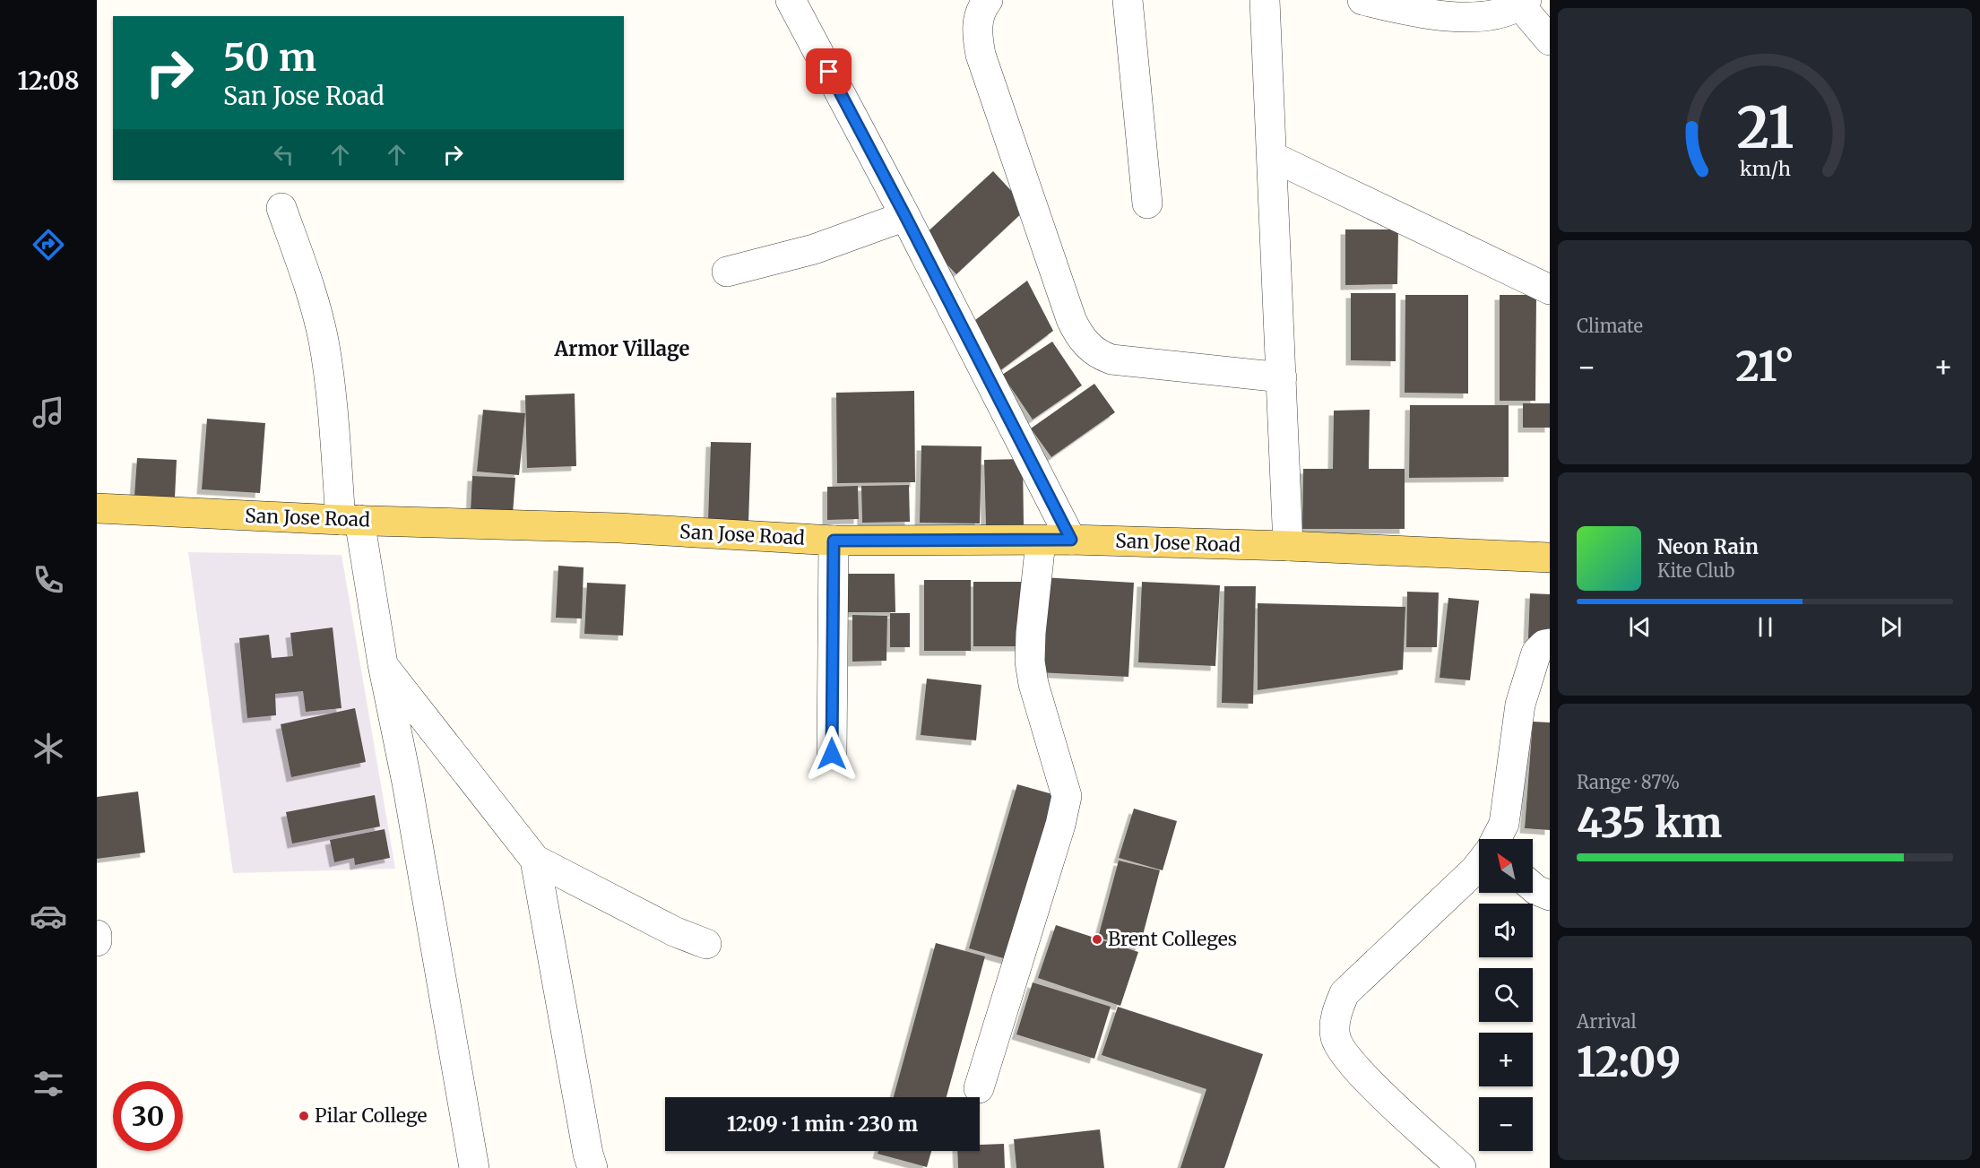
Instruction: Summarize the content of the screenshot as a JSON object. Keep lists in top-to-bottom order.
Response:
{
  "streets": {
    "main road": ["San Jose Road"]
  },
  "districts": ["Armor Village"],
  "places": ["Brent Colleges", "Pilar College"],
  "north": "top left",
  "page": {
    "tabs": "12:08",
    "turn": ["50 m", "San Jose Road"],
    "tile": [
      "Climate",
      ["Range · 87%", "435 km"],
      ["Arrival", "12:09"]
    ],
    "heat": ["−", "21°", "+"],
    "song": ["Neon Rain", "Kite Club"],
    "map_buttons": ["+", "−"],
    "limit": "30",
    "trip": "12:09 · 1 min · 230 m",
    "gauge": ["21", "km/h"]
  }
}
